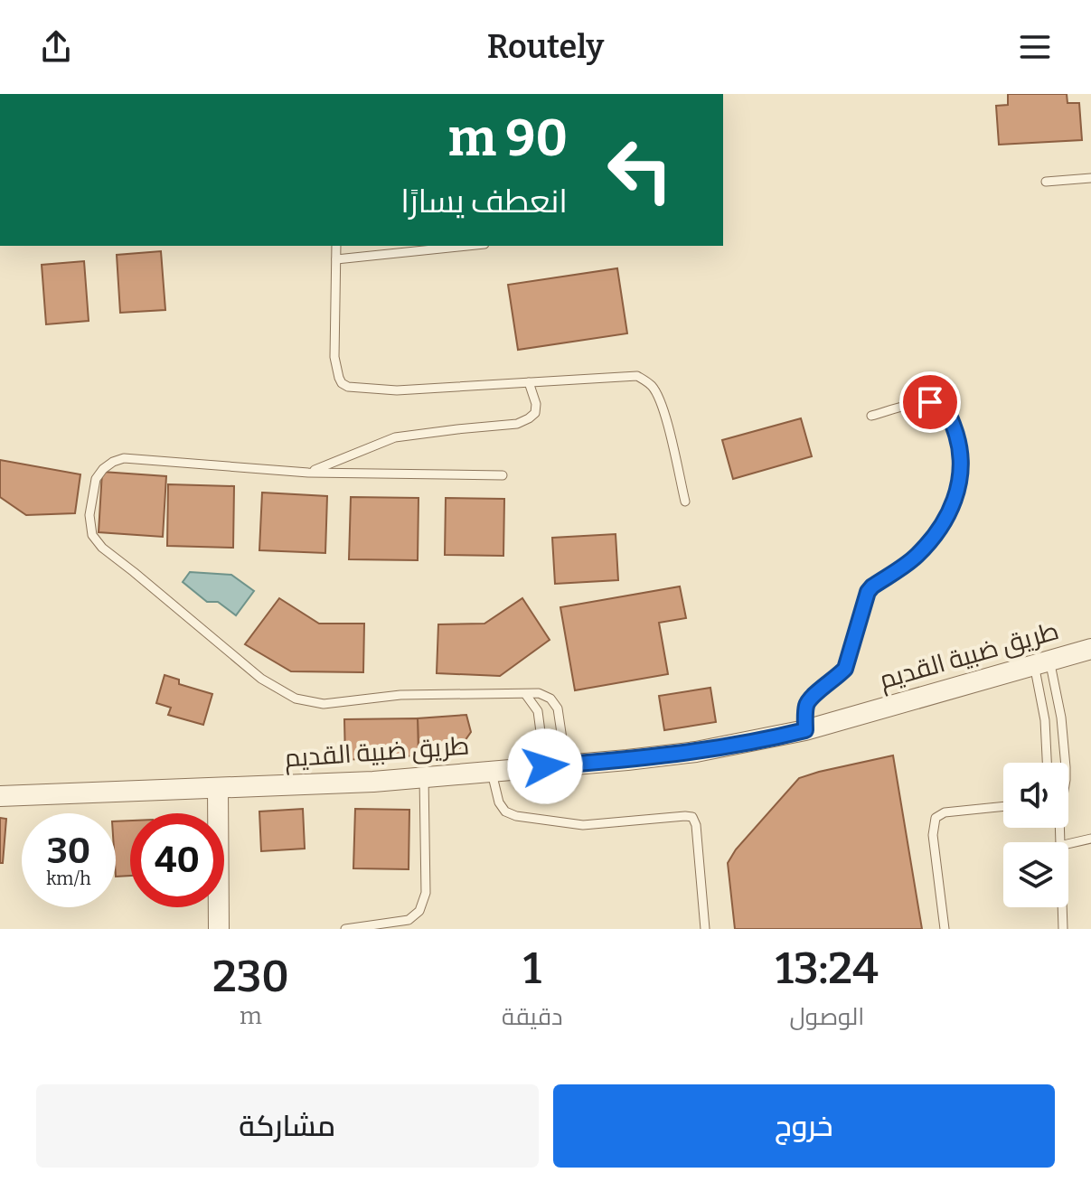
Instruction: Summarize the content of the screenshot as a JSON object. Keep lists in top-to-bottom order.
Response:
{
  "streets": {
    "street": ["طريق ضبية القديم"]
  },
  "page": {
    "header": "Routely",
    "turn": ["90 m", "انعطف يسارًا"],
    "speed": "30 km/h",
    "limit": "40",
    "eta": [
      "13:24",
      "الوصول",
      "1",
      "دقيقة",
      "230",
      "m"
    ],
    "buttons": ["خروج", "مشاركة"]
  }
}
